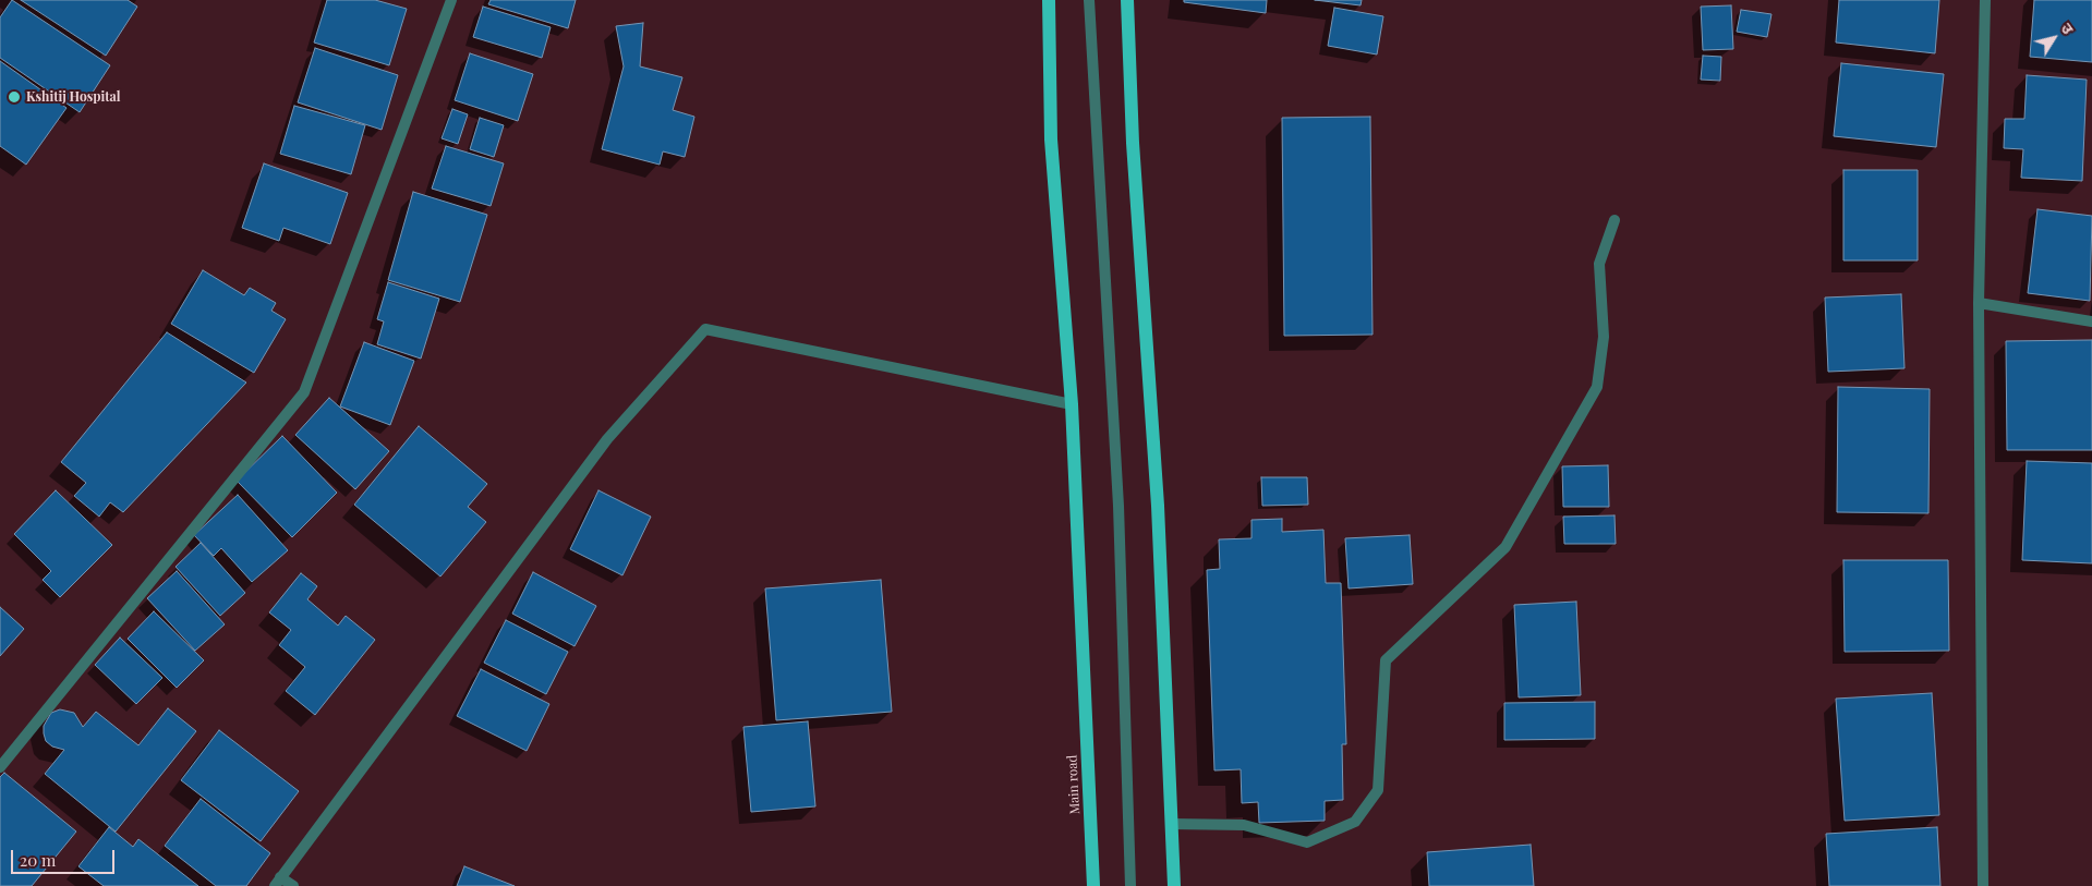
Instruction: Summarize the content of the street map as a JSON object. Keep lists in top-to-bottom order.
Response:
{
  "streets": {
    "main road": ["Main road"]
  },
  "places": ["Kshitij Hospital"],
  "scale_bar": "20 m",
  "north": "top right"
}
